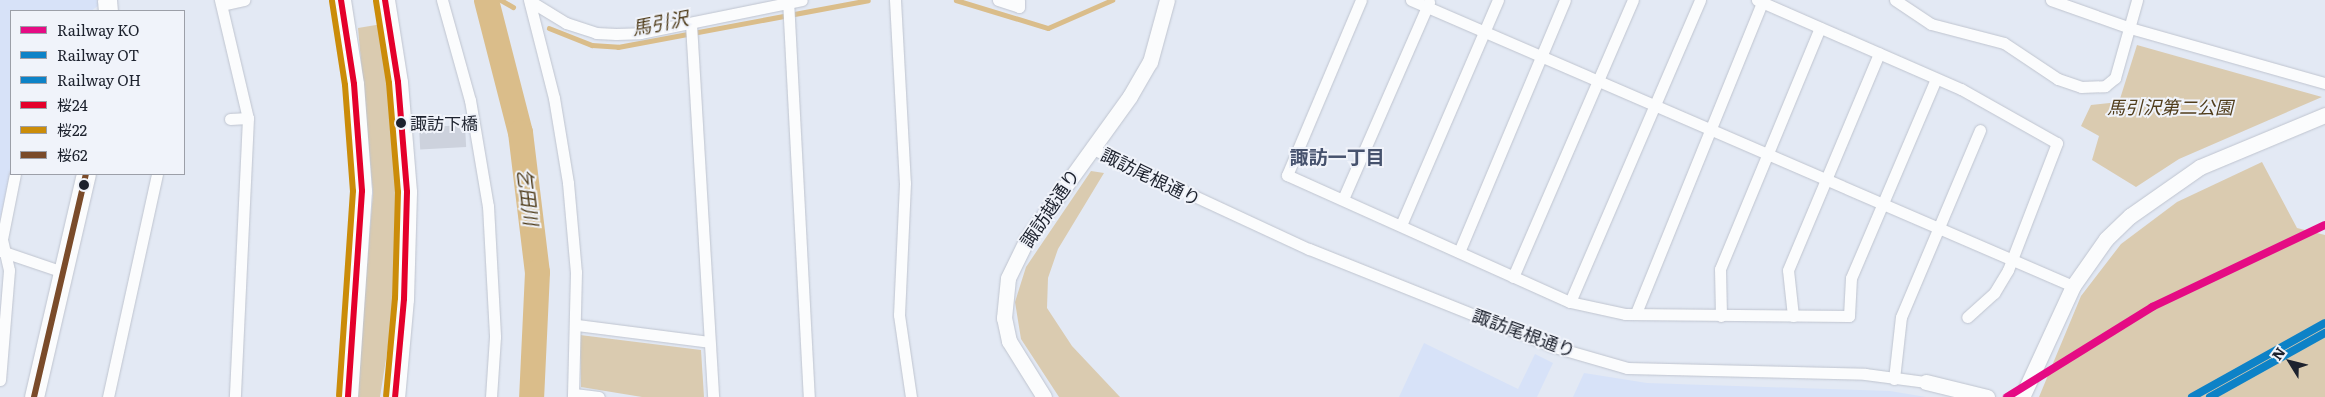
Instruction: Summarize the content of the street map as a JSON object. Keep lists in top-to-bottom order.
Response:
{
  "streets": {
    "street": ["諏訪尾根通り", "諏訪越通り"]
  },
  "crossings": [
    ["諏訪尾根通り", "諏訪越通り"]
  ],
  "districts": ["諏訪一丁目"],
  "water": ["馬引沢", "乞田川"],
  "parks": ["馬引沢第二公園"],
  "places": ["諏訪下橋"],
  "lines": [
    "transit line 桜24",
    "transit line 桜22",
    "transit line 桜62",
    "rail line KO",
    "rail line OT",
    "rail line OH"
  ],
  "legend": [
    "Railway KO",
    "Railway OT",
    "Railway OH",
    "桜24",
    "桜22",
    "桜62"
  ],
  "north": "top left"
}
